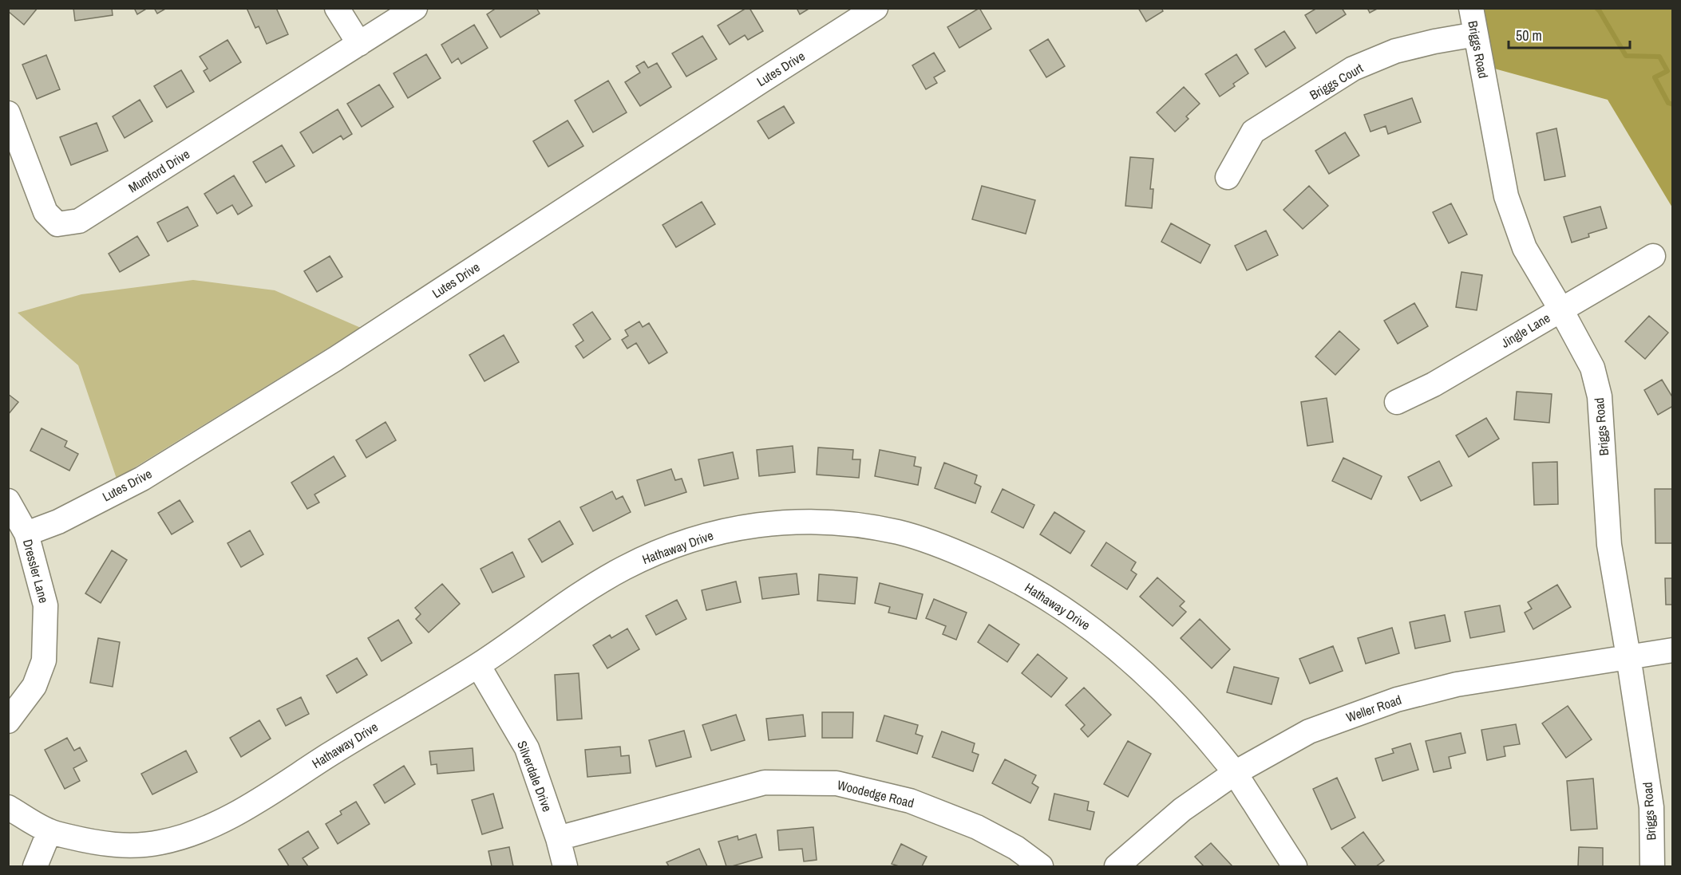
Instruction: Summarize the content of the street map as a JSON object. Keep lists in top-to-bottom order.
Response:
{
  "streets": {
    "street": [
      "Briggs Road",
      "Lutes Drive",
      "Briggs Court",
      "Mumford Drive",
      "Jingle Lane",
      "Hathaway Drive",
      "Dressler Lane",
      "Weller Road",
      "Silverdale Drive",
      "Woodedge Road"
    ]
  },
  "crossings": [
    ["Briggs Road", "Briggs Court"],
    ["Briggs Road", "Jingle Lane"],
    ["Briggs Road", "Weller Road"],
    ["Lutes Drive", "Dressler Lane"],
    ["Hathaway Drive", "Weller Road"],
    ["Hathaway Drive", "Silverdale Drive"],
    ["Silverdale Drive", "Woodedge Road"]
  ],
  "scale_bar": "50 m"
}
